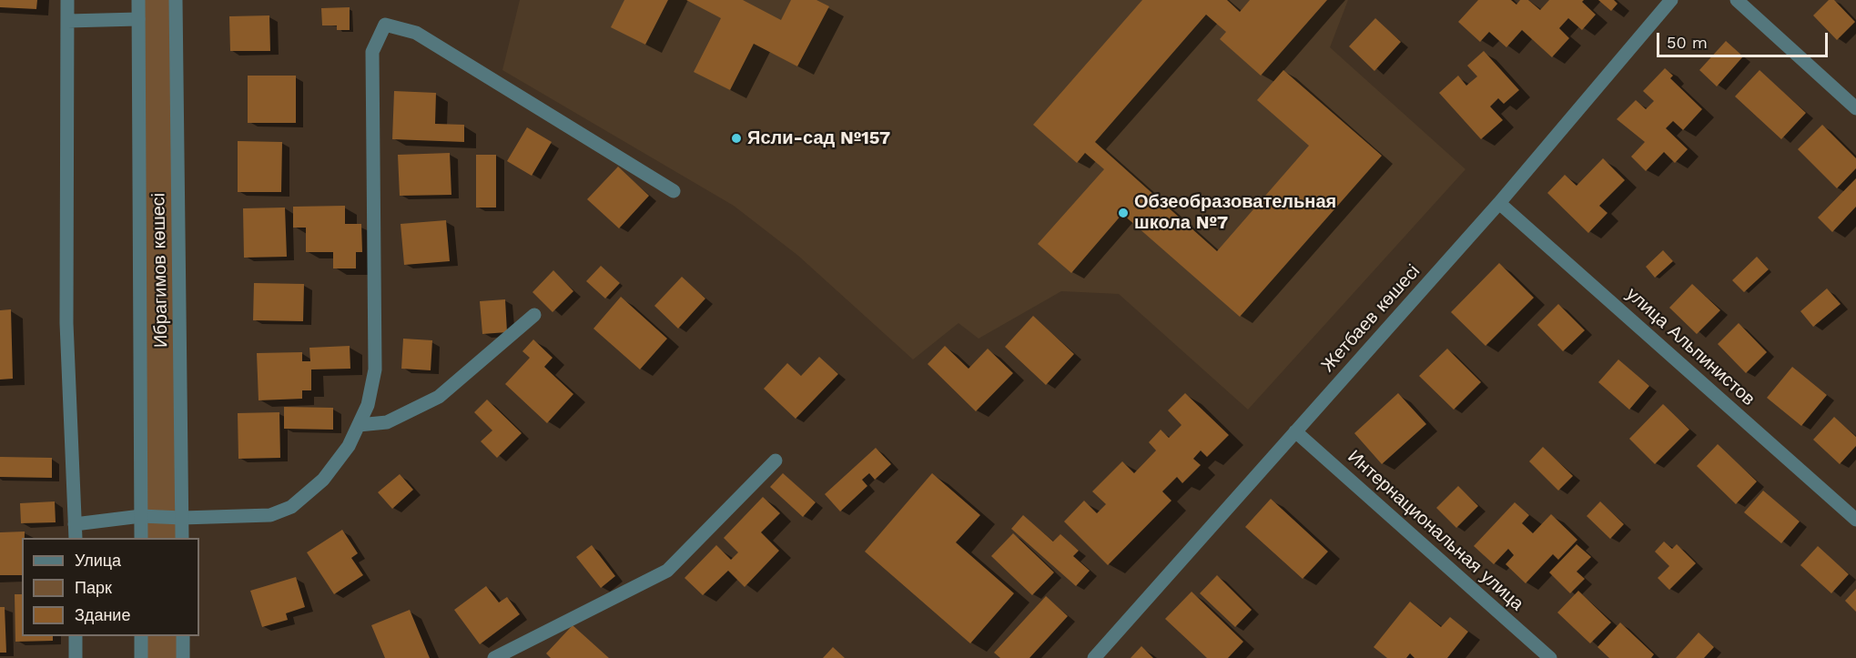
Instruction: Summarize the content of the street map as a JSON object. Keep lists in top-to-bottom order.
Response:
{
  "streets": {
    "street": [
      "Ибрагимов көшесі",
      "Жетбаев көшесі",
      "улица Альпинистов",
      "Интернациональная улица"
    ]
  },
  "crossings": [
    ["Жетбаев көшесі", "улица Альпинистов"],
    ["Жетбаев көшесі", "Интернациональная улица"]
  ],
  "places": ["Ясли-сад №157", "Обзеобразовательная школа №7"],
  "legend": ["Улица", "Парк", "Здание"],
  "scale_bar": "50 m"
}
